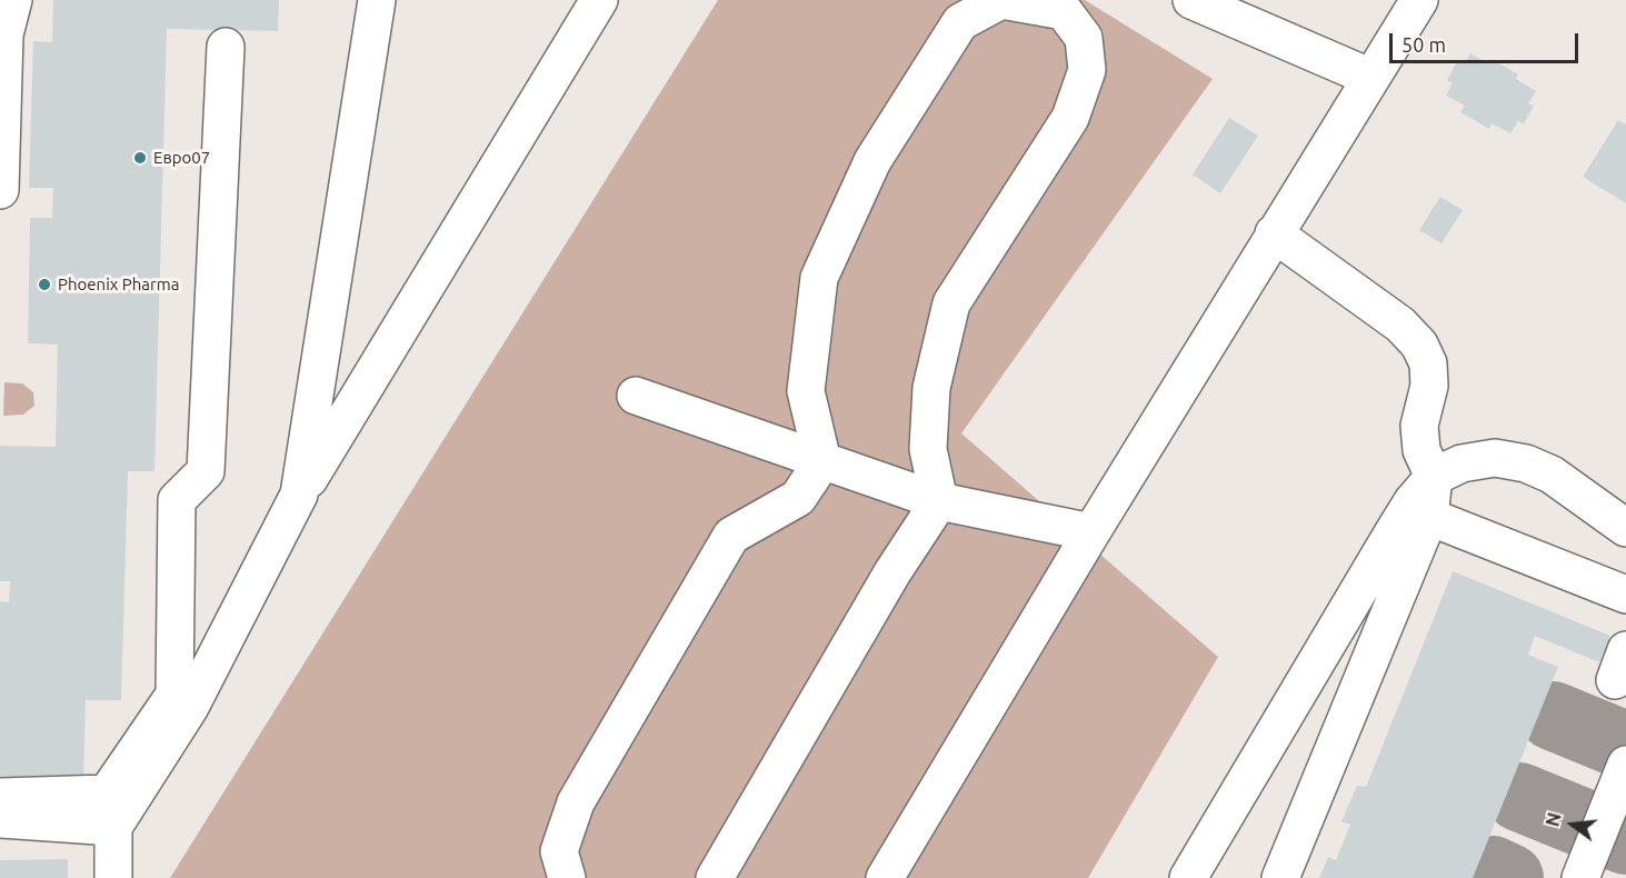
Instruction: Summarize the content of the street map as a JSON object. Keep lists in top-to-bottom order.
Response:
{
  "places": ["Евро07", "Phoenix Pharma"],
  "scale_bar": "50 m",
  "north": "left"
}
